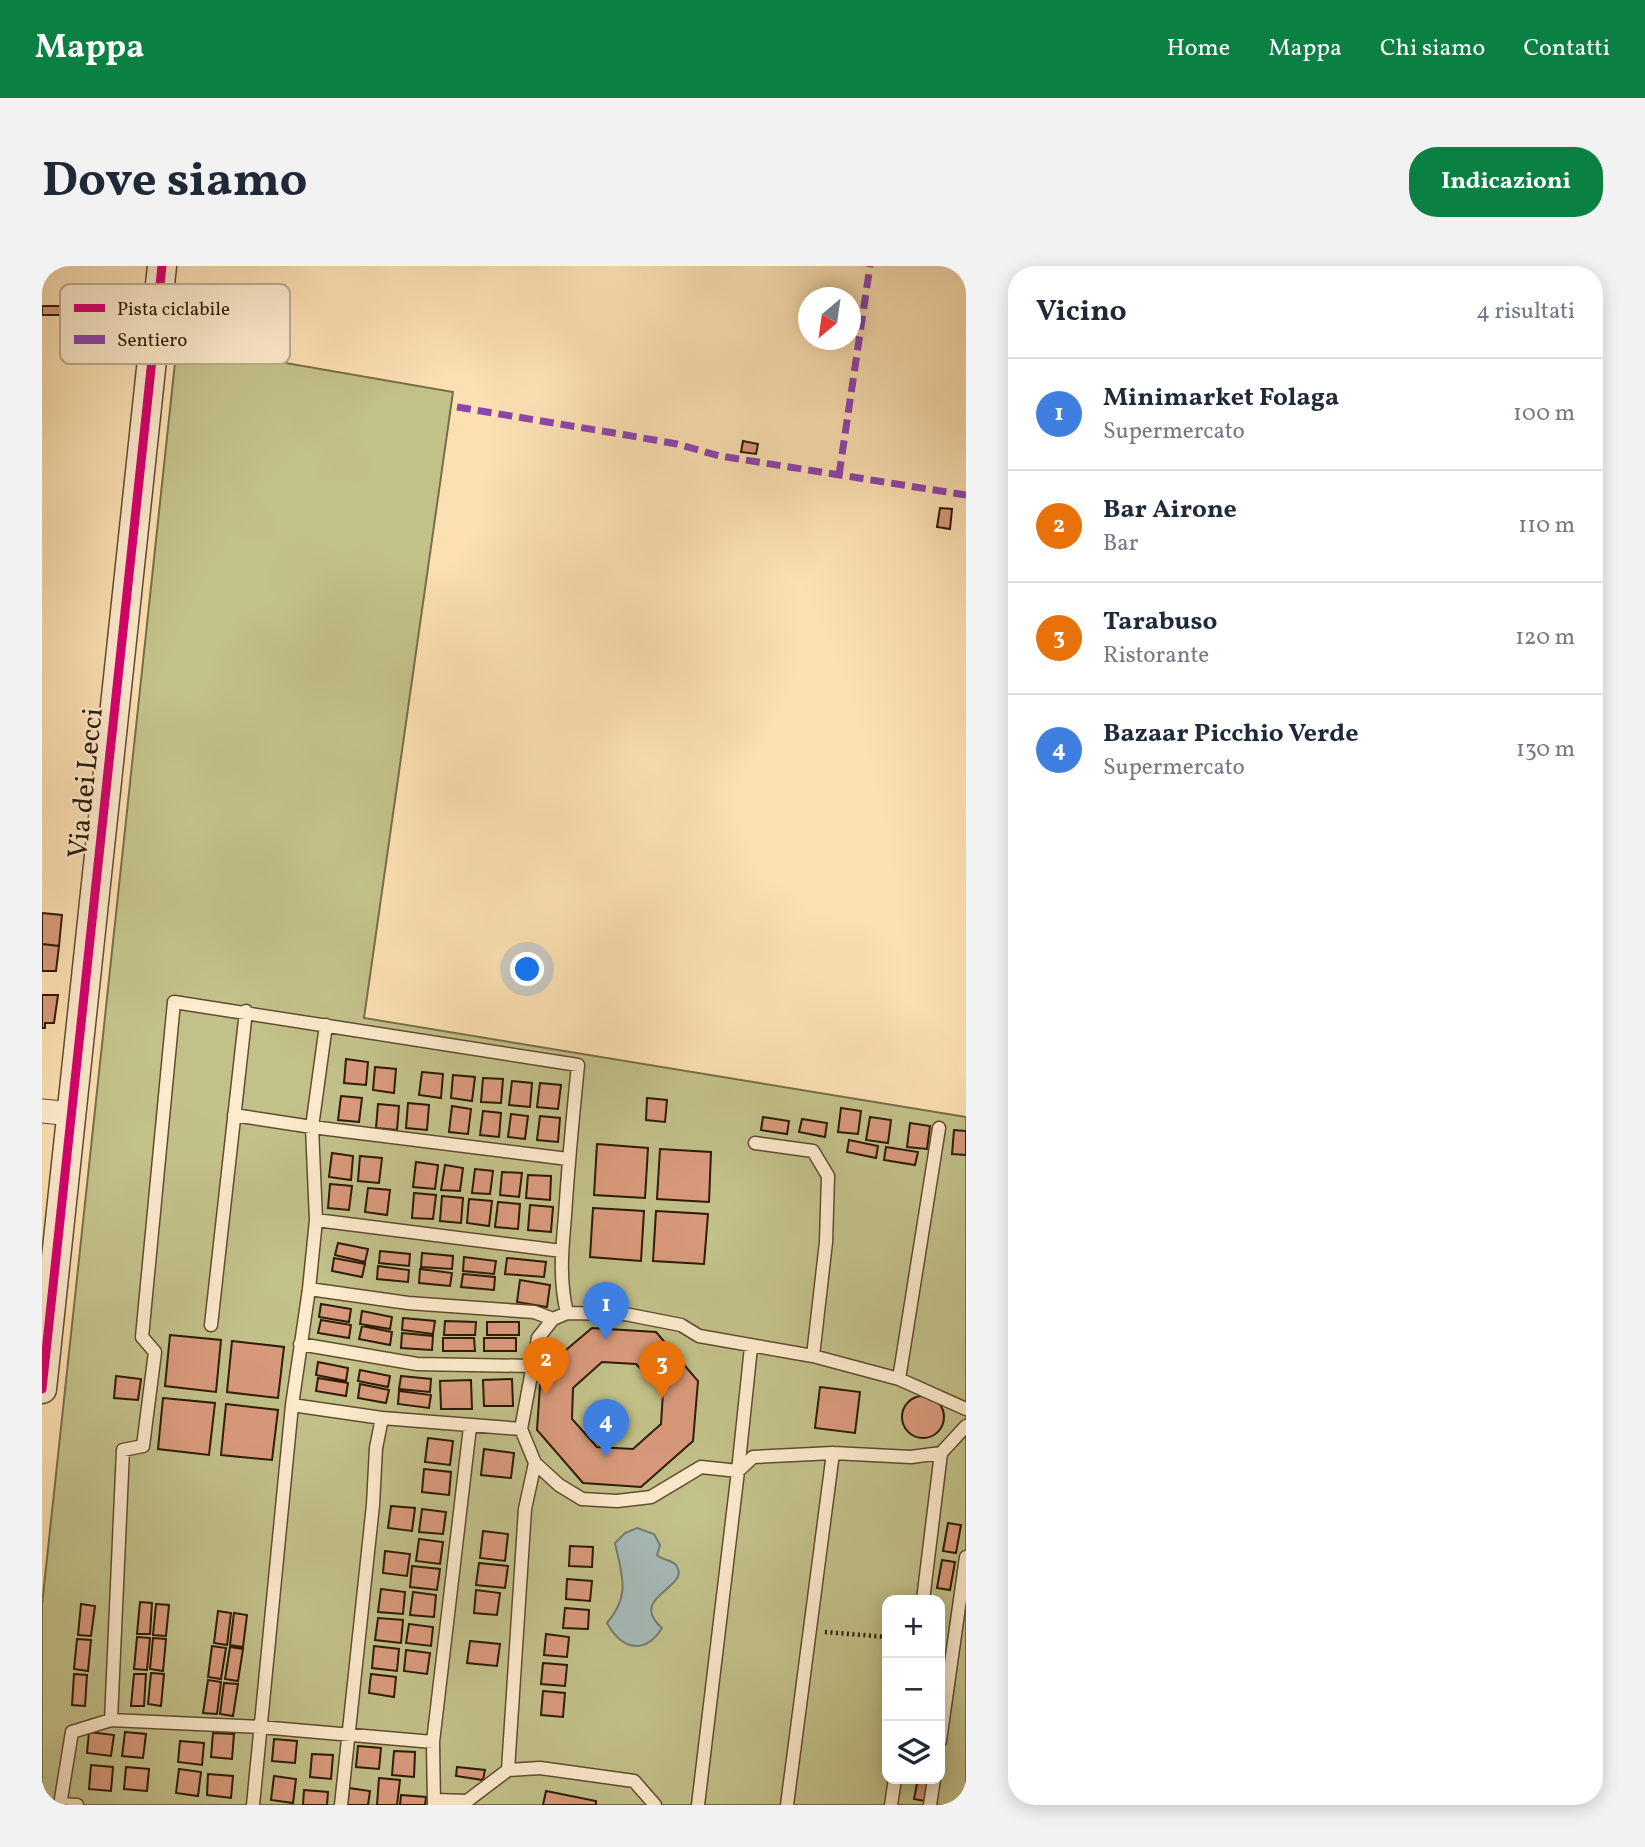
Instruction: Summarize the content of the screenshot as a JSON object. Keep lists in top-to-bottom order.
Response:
{
  "streets": {
    "street": ["Via dei Lecci"]
  },
  "legend": ["Pista ciclabile", "Sentiero"],
  "north": "bottom left",
  "page": {
    "header": "Mappa",
    "nav": [
      "Home",
      "Mappa",
      "Chi siamo",
      "Contatti"
    ],
    "buttons": "Indicazioni",
    "title": "Dove siamo",
    "heading": ["Vicino", "4 risultati"],
    "list": [
      {
        "mark": "1",
        "name": "Minimarket Folaga",
        "note": "Supermercato",
        "value": "100 m"
      },
      {
        "mark": "2",
        "name": "Bar Airone",
        "note": "Bar",
        "value": "110 m"
      },
      {
        "mark": "3",
        "name": "Tarabuso",
        "note": "Ristorante",
        "value": "120 m"
      },
      {
        "mark": "4",
        "name": "Bazaar Picchio Verde",
        "note": "Supermercato",
        "value": "130 m"
      }
    ],
    "pins": [
      "1",
      "2",
      "3",
      "4"
    ],
    "map_buttons": ["+", "−"]
  }
}
